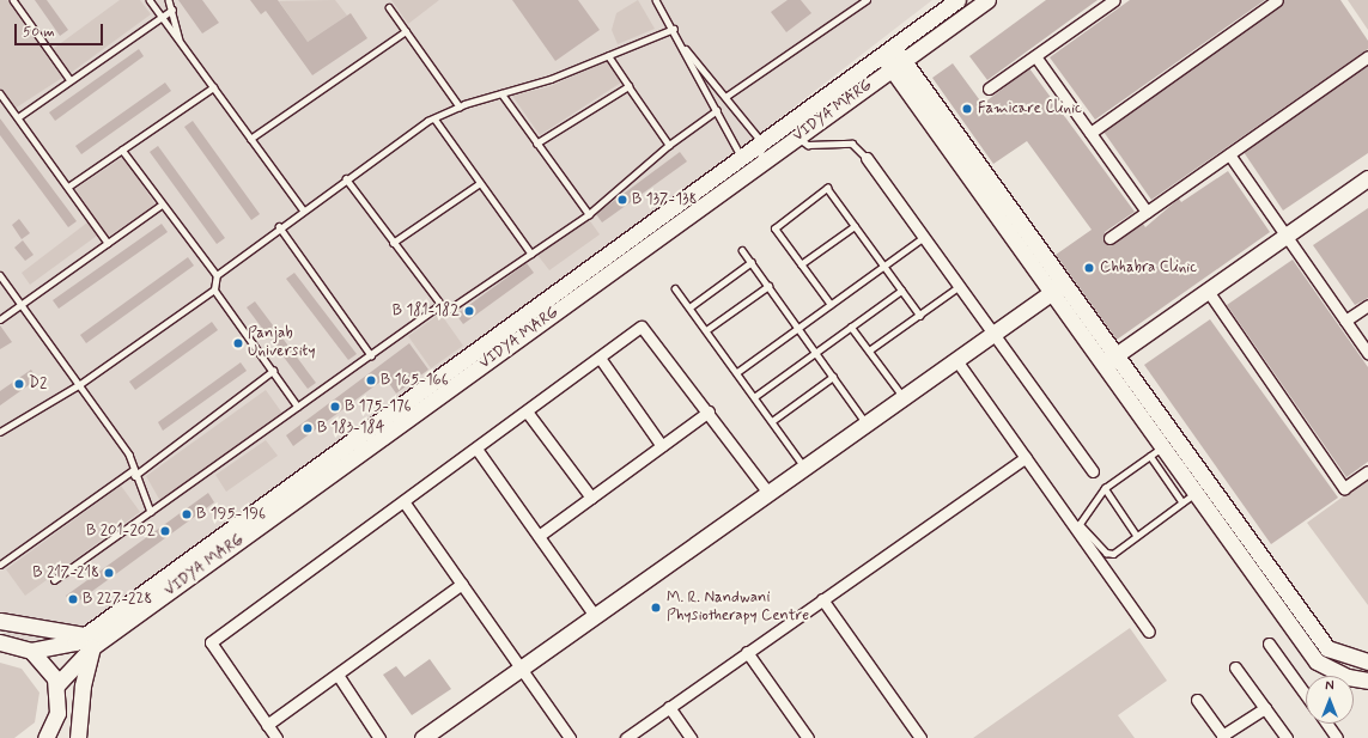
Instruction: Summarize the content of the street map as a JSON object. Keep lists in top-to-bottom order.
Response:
{
  "streets": {
    "street": ["VIDYA MARG"]
  },
  "places": [
    "Famicare Clinic",
    "B 137-138",
    "Chhabra Clinic",
    "B 181-182",
    "Panjab University",
    "B 165-166",
    "D2",
    "B 175-176",
    "B 183-184",
    "B 195-196",
    "B 201-202",
    "B 217-218",
    "B 227-228",
    "M. R. Nandwani Physiotherapy Centre"
  ],
  "scale_bar": "50 m",
  "north": "top"
}
